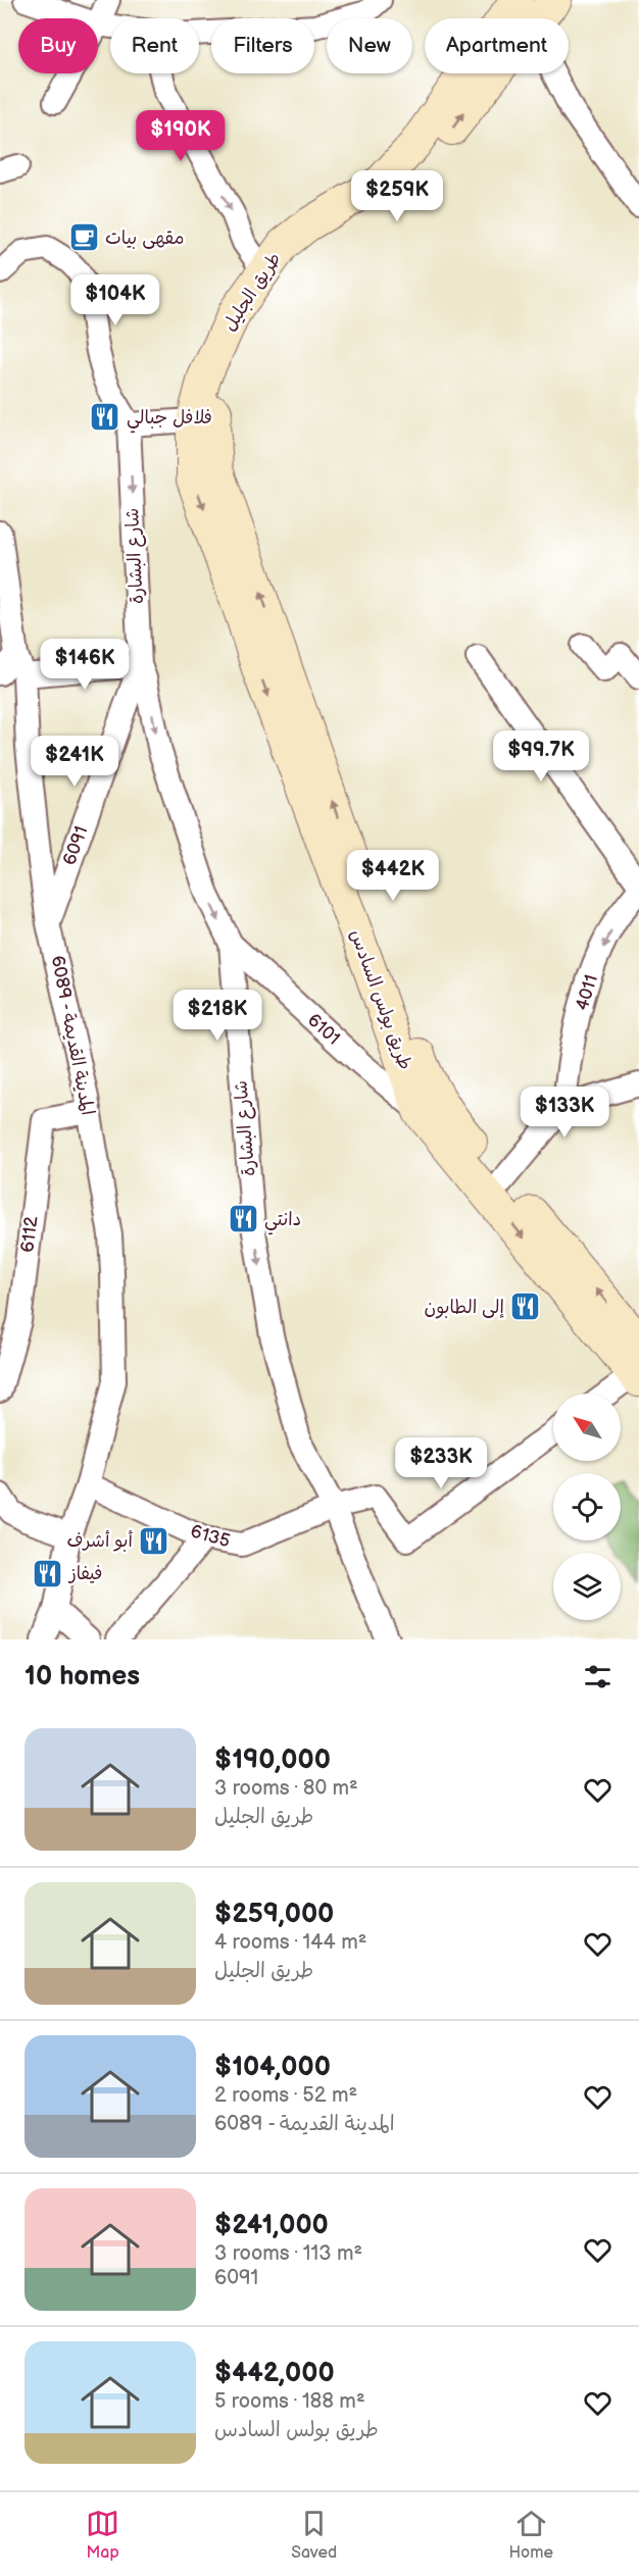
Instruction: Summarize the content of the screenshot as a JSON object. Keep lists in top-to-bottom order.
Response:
{
  "streets": {
    "street": [
      "طريق الجليل",
      "شارع البشارة",
      "6091",
      "4011",
      "طريق بولس السادس",
      "6101",
      "المدينة القديمة - 6089",
      "6112",
      "6135"
    ]
  },
  "crossings": [
    ["طريق الجليل", "طريق بولس السادس"],
    ["شارع البشارة", "6091"],
    ["شارع البشارة", "6101"],
    ["شارع البشارة", "6135"],
    ["6091", "المدينة القديمة - 6089"],
    ["طريق بولس السادس", "6101"],
    ["المدينة القديمة - 6089", "6112"],
    ["المدينة القديمة - 6089", "6135"]
  ],
  "one_way": ["شارع البشارة", "4011"],
  "places": {
    "cafe": ["مقهى بيات"],
    "restaurant": [
      "فلافل جبالي",
      "دانتي",
      "إلى الطابون",
      "أبو أشرف",
      "فيفاز"
    ]
  },
  "north": "top left",
  "page": {
    "chip": [
      "Buy",
      "Rent",
      "Filters",
      "New",
      "Apartment"
    ],
    "price": [
      "$190K",
      "$259K",
      "$104K",
      "$146K",
      "$99.7K",
      "$241K",
      "$442K",
      "$218K",
      "$133K",
      "$233K"
    ],
    "heading": "10 homes",
    "list": [
      {
        "name": "$190,000",
        "note": "3 rooms · 80 m² · طريق الجليل"
      },
      {
        "name": "$259,000",
        "note": "4 rooms · 144 m² · طريق الجليل"
      },
      {
        "name": "$104,000",
        "note": "2 rooms · 52 m² · المدينة القديمة - 6089"
      },
      {
        "name": "$241,000",
        "note": "3 rooms · 113 m² · 6091"
      },
      {
        "name": "$442,000",
        "note": "5 rooms · 188 m² · طريق بولس السادس"
      }
    ],
    "tabs": ["Map", "Saved", "Home"]
  }
}
